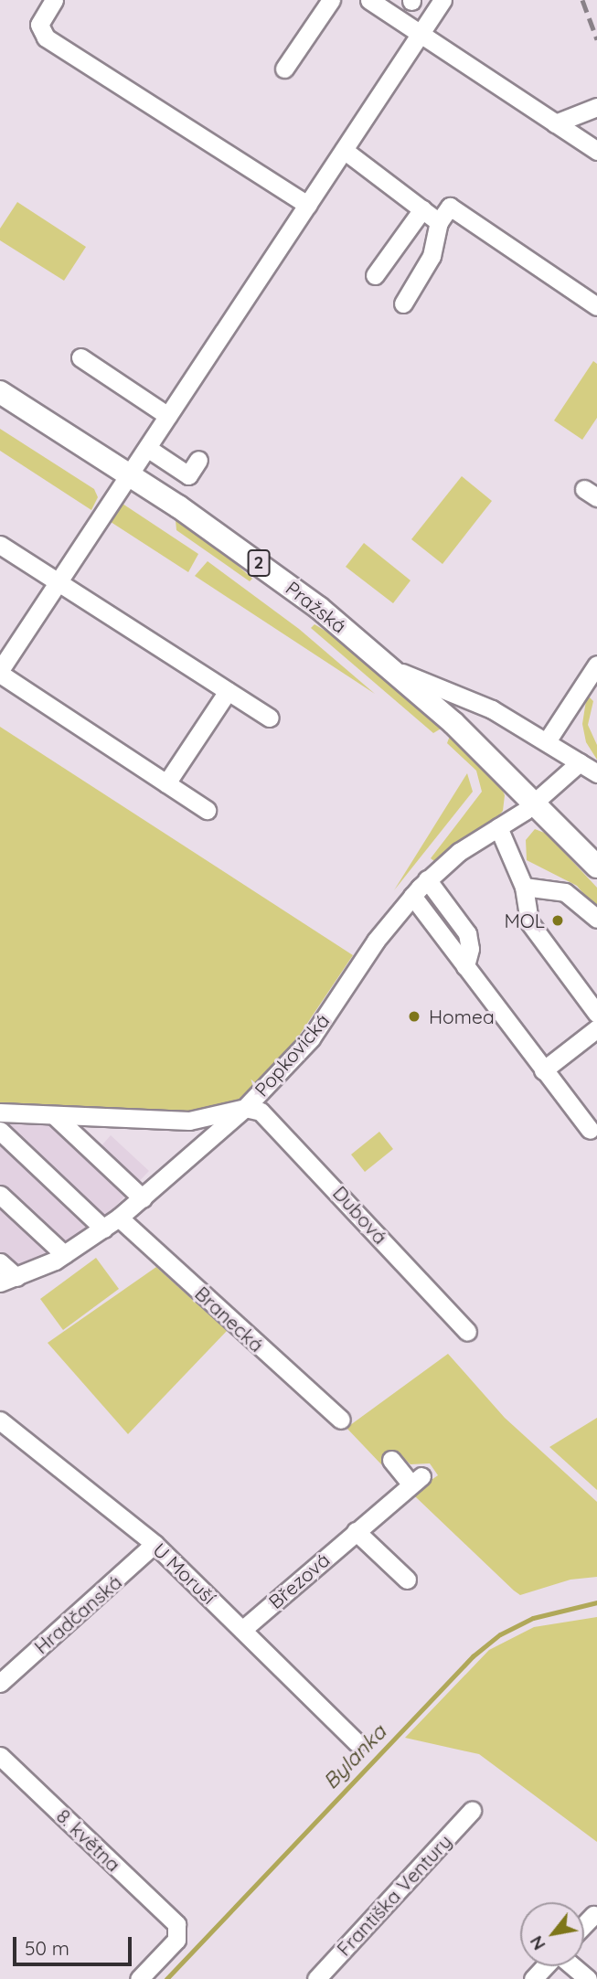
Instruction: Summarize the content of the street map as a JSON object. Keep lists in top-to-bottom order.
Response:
{
  "streets": {
    "main road": ["2", "Pražská"],
    "street": [
      "Popkovická",
      "Dubová",
      "Branecká",
      "U Moruší",
      "Březová",
      "Hradčanská",
      "8. května",
      "Františka Ventury"
    ]
  },
  "crossings": [
    ["Pražská", "Popkovická"],
    ["Popkovická", "Dubová"],
    ["U Moruší", "Březová"],
    ["U Moruší", "Hradčanská"]
  ],
  "water": ["Bylanka"],
  "places": ["MOL", "Homea"],
  "scale_bar": "50 m",
  "north": "bottom left"
}
